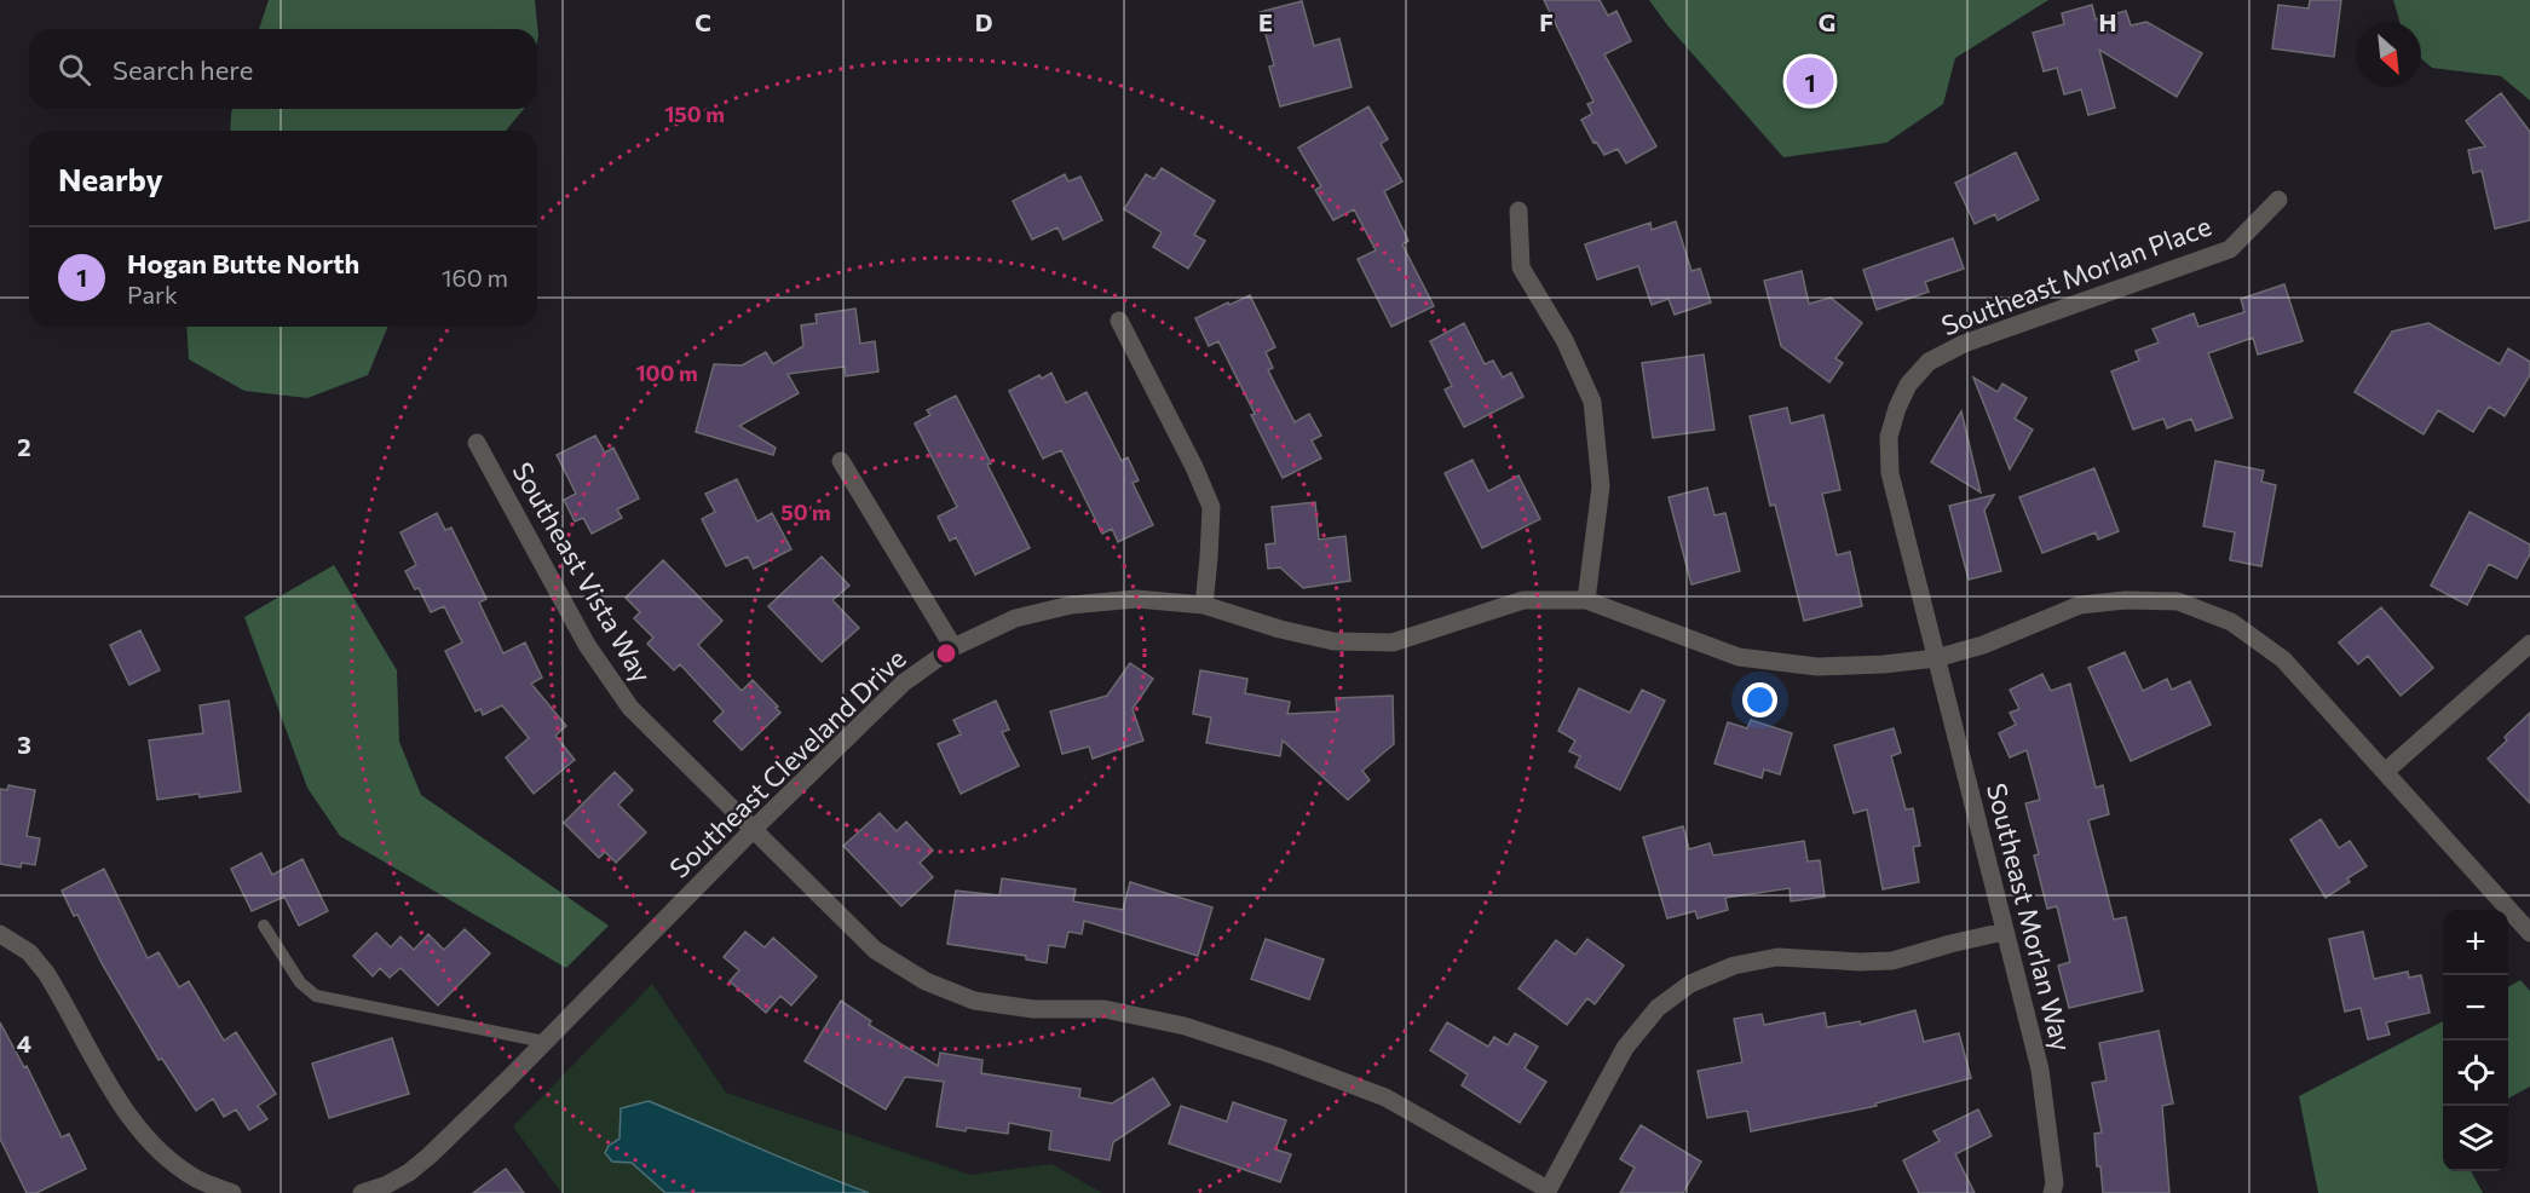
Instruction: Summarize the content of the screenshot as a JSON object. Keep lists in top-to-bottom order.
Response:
{
  "streets": {
    "street": [
      "Southeast Morlan Place",
      "Southeast Vista Way",
      "Southeast Cleveland Drive",
      "Southeast Morlan Way"
    ]
  },
  "crossings": [
    ["Southeast Morlan Place", "Southeast Cleveland Drive"],
    ["Southeast Morlan Place", "Southeast Morlan Way"],
    ["Southeast Vista Way", "Southeast Cleveland Drive"],
    ["Southeast Cleveland Drive", "Southeast Morlan Way"]
  ],
  "north": "bottom right",
  "page": {
    "search": "Search here",
    "pins": "1",
    "heading": "Nearby",
    "list": [
      {
        "mark": "1",
        "name": "Hogan Butte North",
        "note": "Park",
        "value": "160 m"
      }
    ],
    "map_buttons": ["+", "−"]
  },
  "grid": {
    "columns": [
      "C",
      "D",
      "E",
      "F",
      "G",
      "H"
    ],
    "rows": ["2", "3", "4"]
  },
  "rings": ["150 m", "100 m", "50 m"]
}
